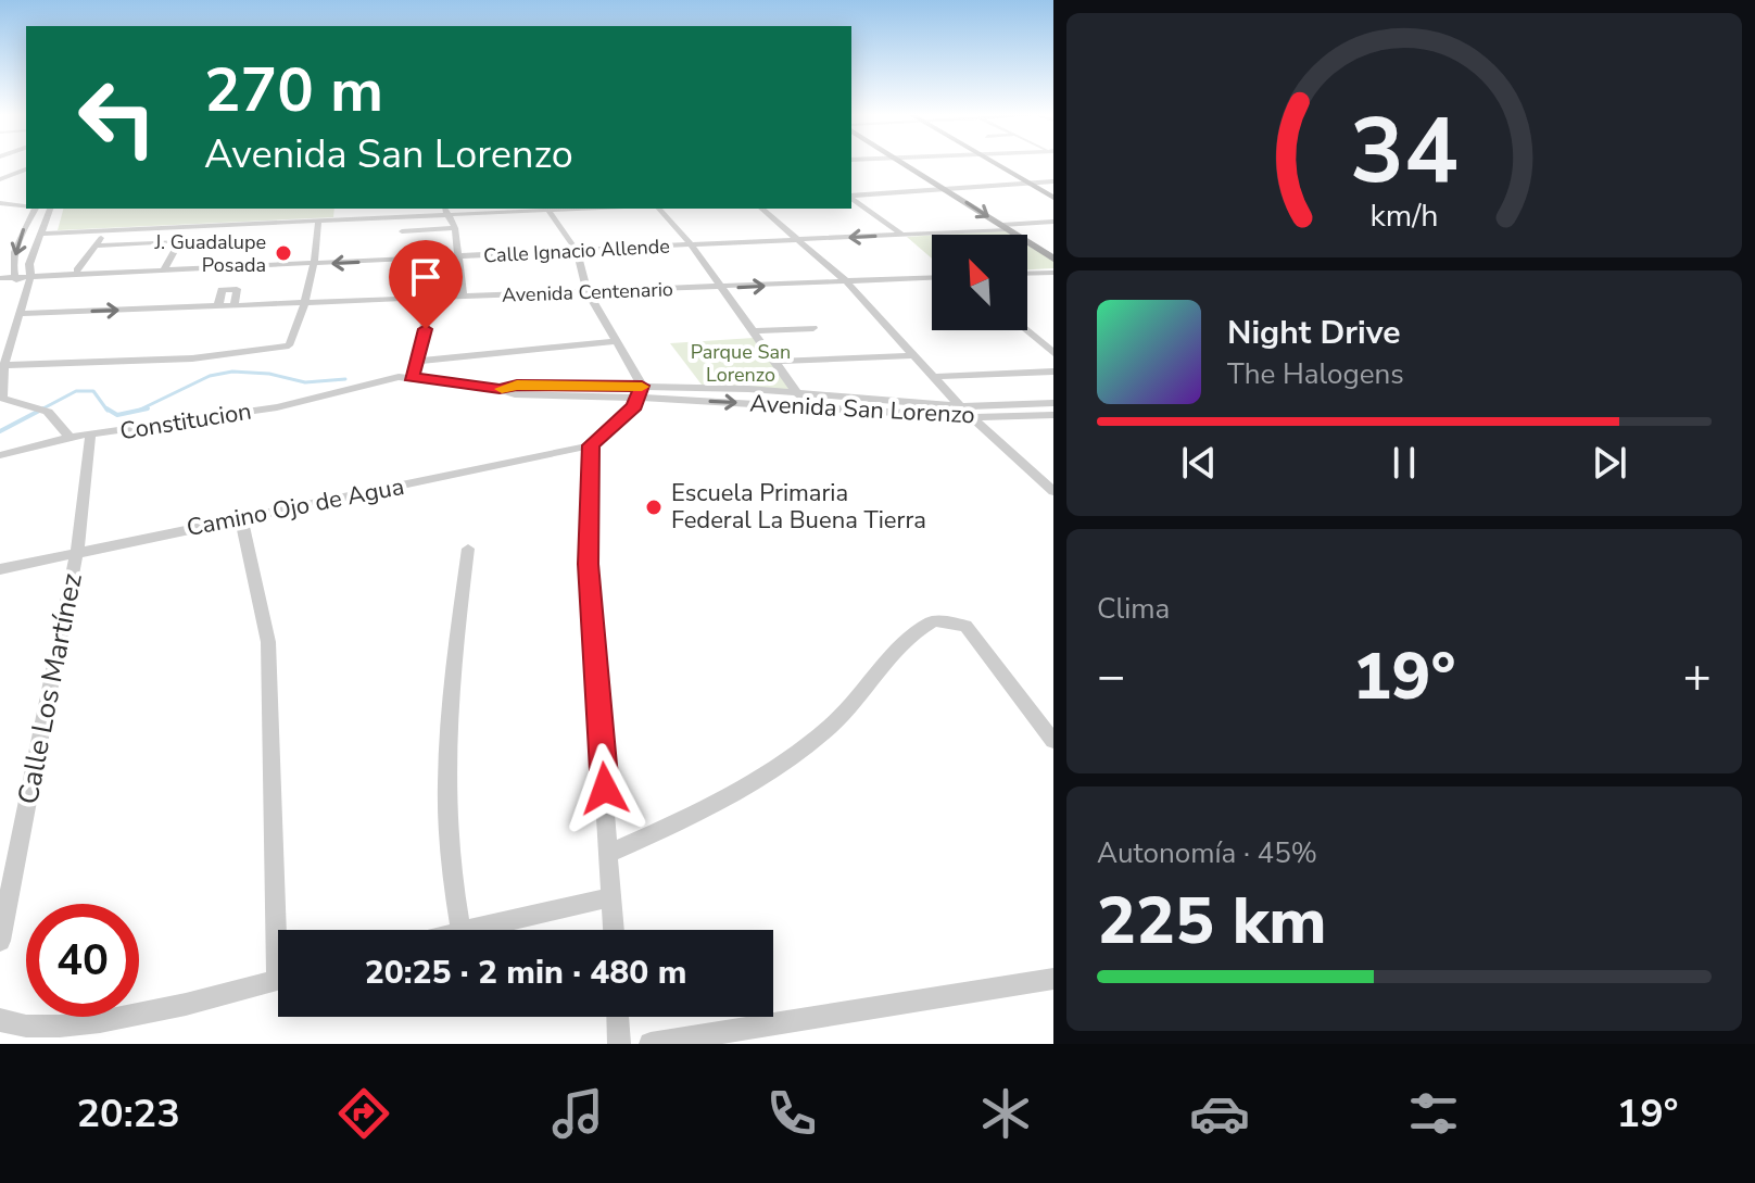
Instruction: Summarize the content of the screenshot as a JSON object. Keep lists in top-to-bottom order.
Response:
{
  "streets": {
    "street": [
      "Calle Ignacio Allende",
      "Avenida Centenario",
      "Avenida San Lorenzo",
      "Constitucion",
      "Camino Ojo de Agua",
      "Calle Los Martínez"
    ]
  },
  "crossings": [
    ["Avenida San Lorenzo", "Constitucion"],
    ["Constitucion", "Calle Los Martínez"],
    ["Camino Ojo de Agua", "Calle Los Martínez"]
  ],
  "parks": ["Parque San Lorenzo"],
  "places": ["J. Guadalupe Posada", "Escuela Primaria Federal La Buena Tierra"],
  "north": "top left",
  "page": {
    "turn": ["270 m", "Avenida San Lorenzo"],
    "song": ["Night Drive", "The Halogens"],
    "tile": [
      "Clima",
      ["Autonomía · 45%", "225 km"]
    ],
    "heat": ["−", "19°", "+"],
    "limit": "40",
    "trip": "20:25 · 2 min · 480 m",
    "tabs": ["20:23", "19°"],
    "gauge": ["34", "km/h"]
  }
}
